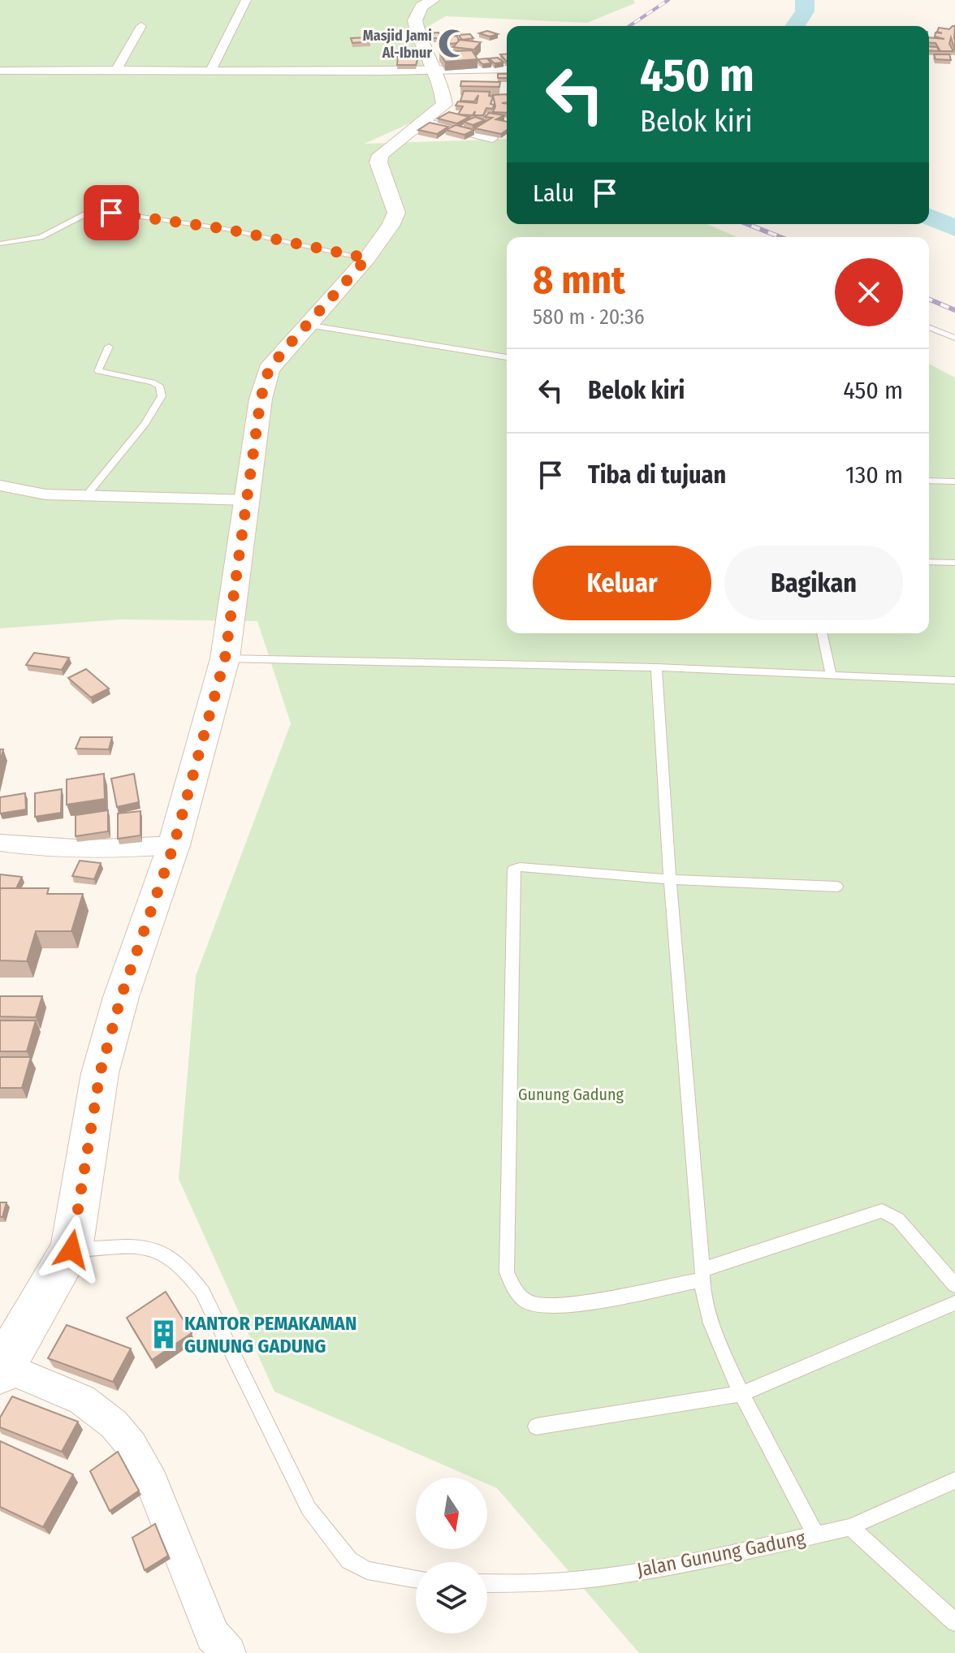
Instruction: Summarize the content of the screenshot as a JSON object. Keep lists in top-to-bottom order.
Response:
{
  "streets": {
    "lane": ["Jalan Gunung Gadung"]
  },
  "parks": ["Gunung Gadung"],
  "places": {
    "mosque": ["Masjid Jami Al-Ibnur"],
    "building": ["KANTOR PEMAKAMAN GUNUNG GADUNG"]
  },
  "north": "bottom",
  "page": {
    "turn": ["450 m", "Belok kiri"],
    "then": "Lalu",
    "heading": ["8 mnt", "580 m · 20:36"],
    "list": [
      {
        "name": "Belok kiri",
        "value": "450 m"
      },
      {
        "name": "Tiba di tujuan",
        "value": "130 m"
      }
    ],
    "buttons": ["Keluar", "Bagikan"]
  }
}
